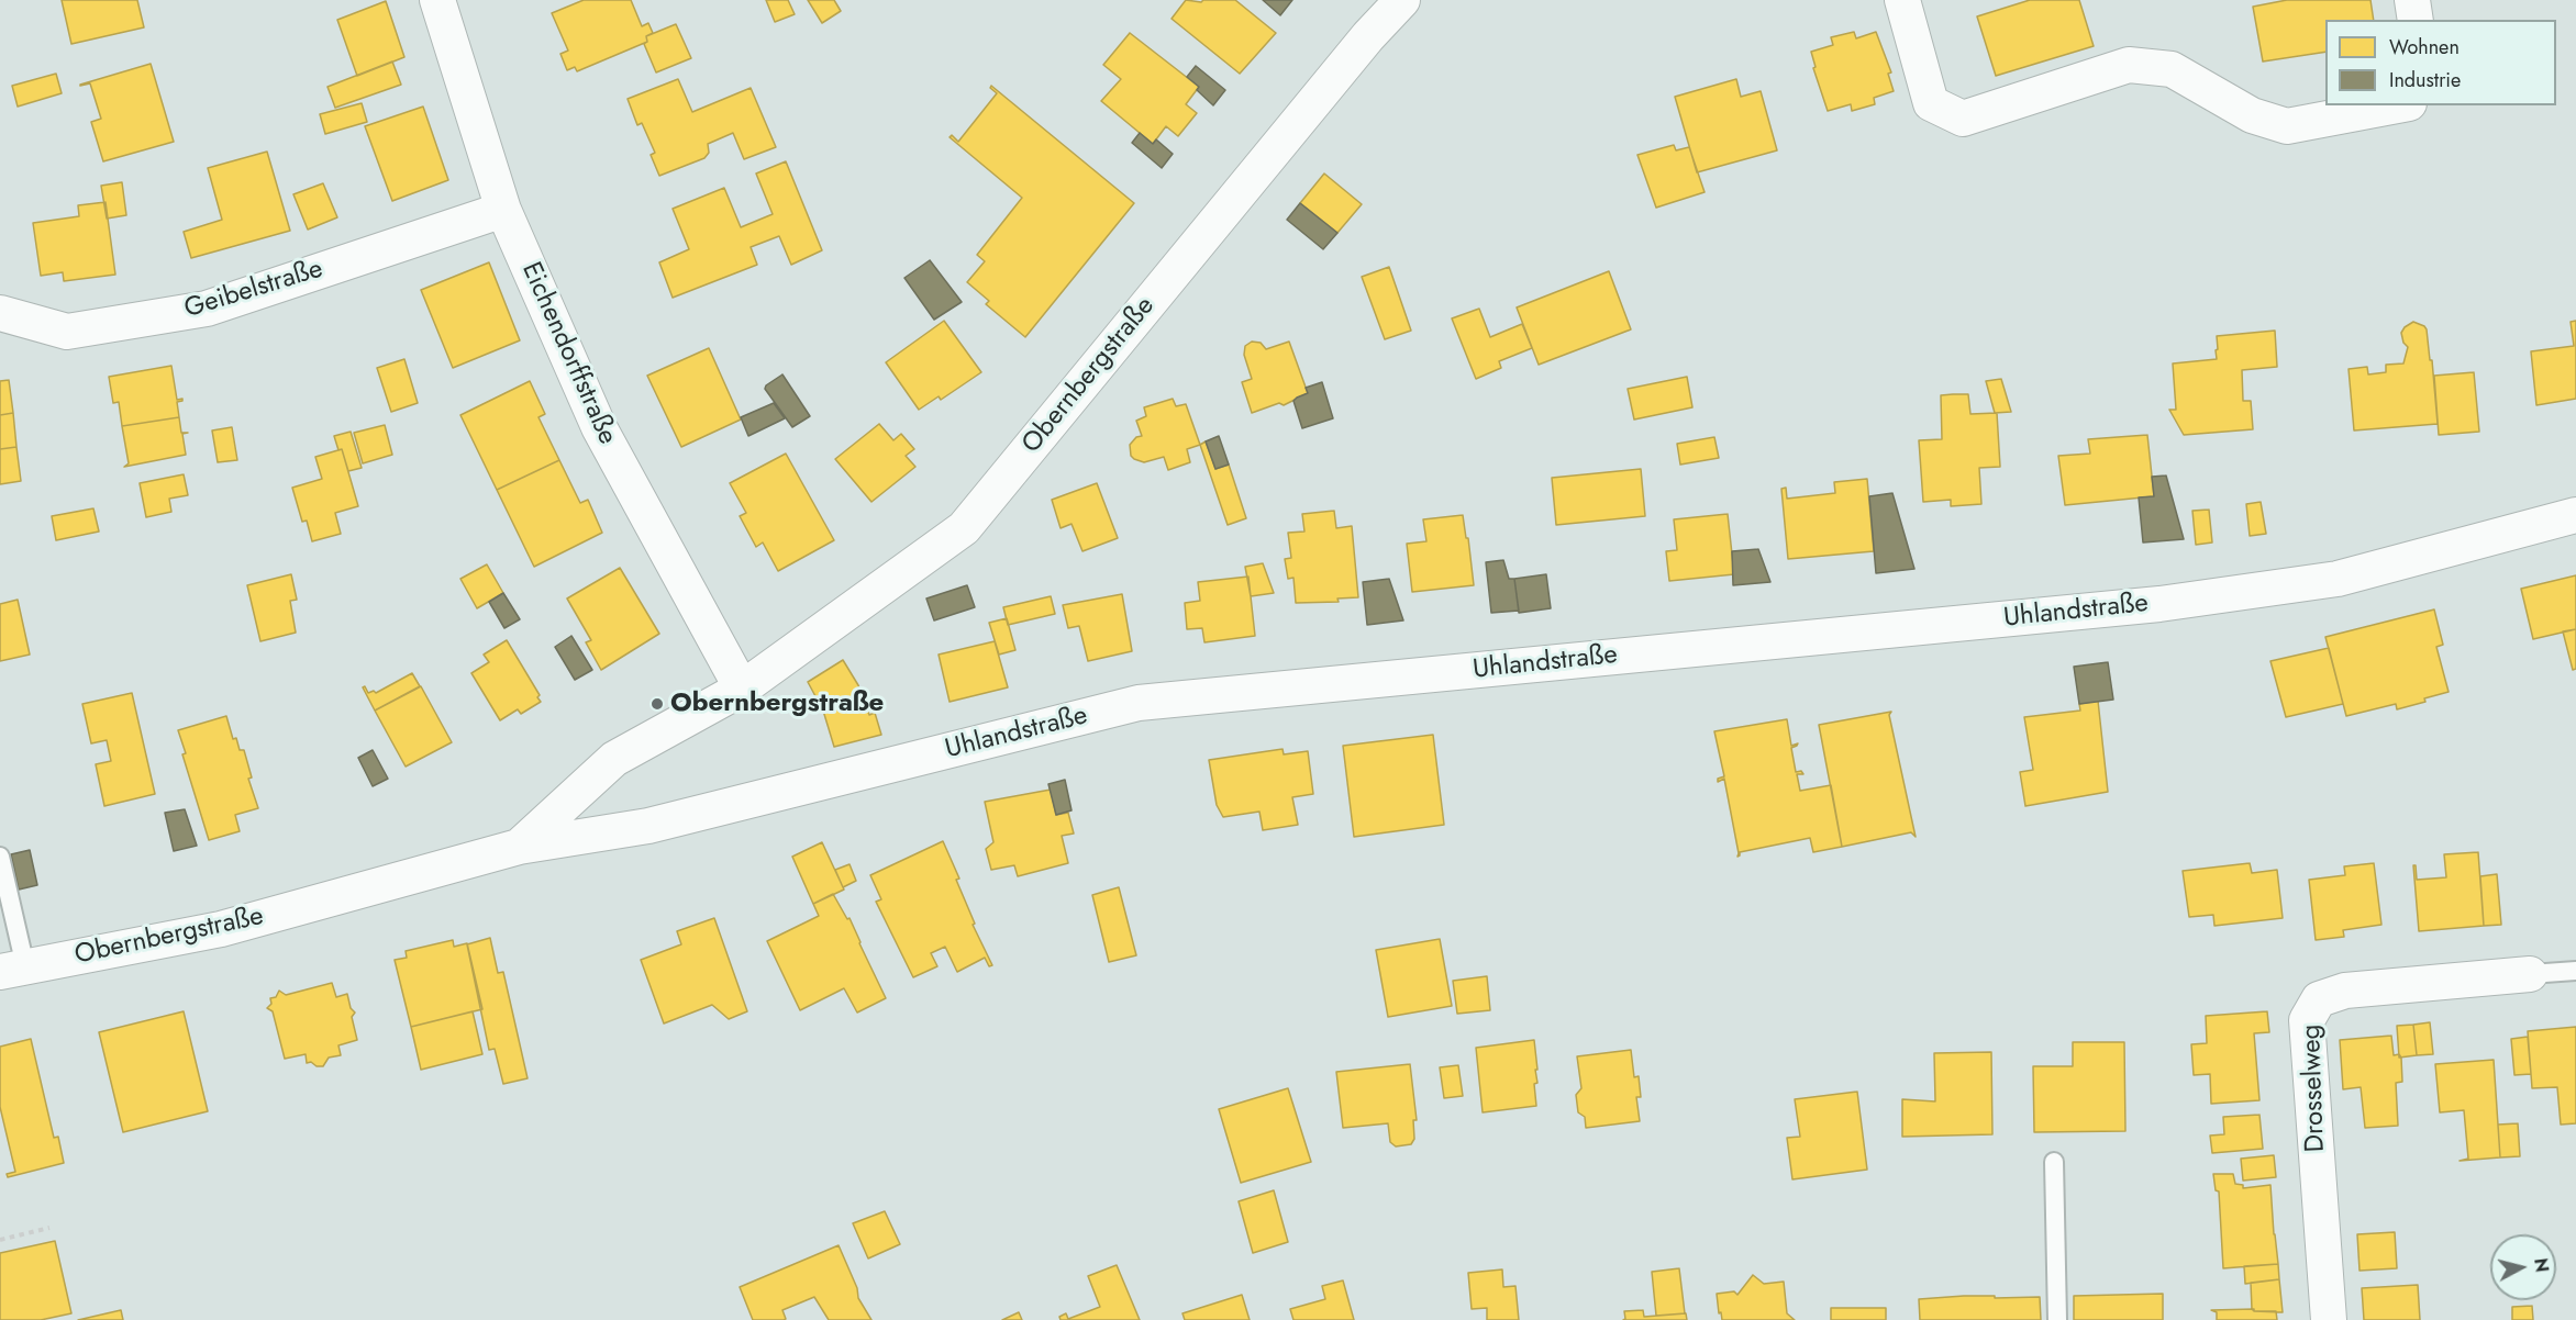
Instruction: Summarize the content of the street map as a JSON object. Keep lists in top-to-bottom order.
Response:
{
  "streets": {
    "street": [
      "Geibelstraße",
      "Eichendorffstraße",
      "Obernbergstraße",
      "Uhlandstraße",
      "Drosselweg"
    ]
  },
  "crossings": [
    ["Geibelstraße", "Eichendorffstraße"],
    ["Eichendorffstraße", "Obernbergstraße"],
    ["Obernbergstraße", "Uhlandstraße"]
  ],
  "places": ["Obernbergstraße"],
  "legend": ["Wohnen", "Industrie"],
  "north": "right"
}
